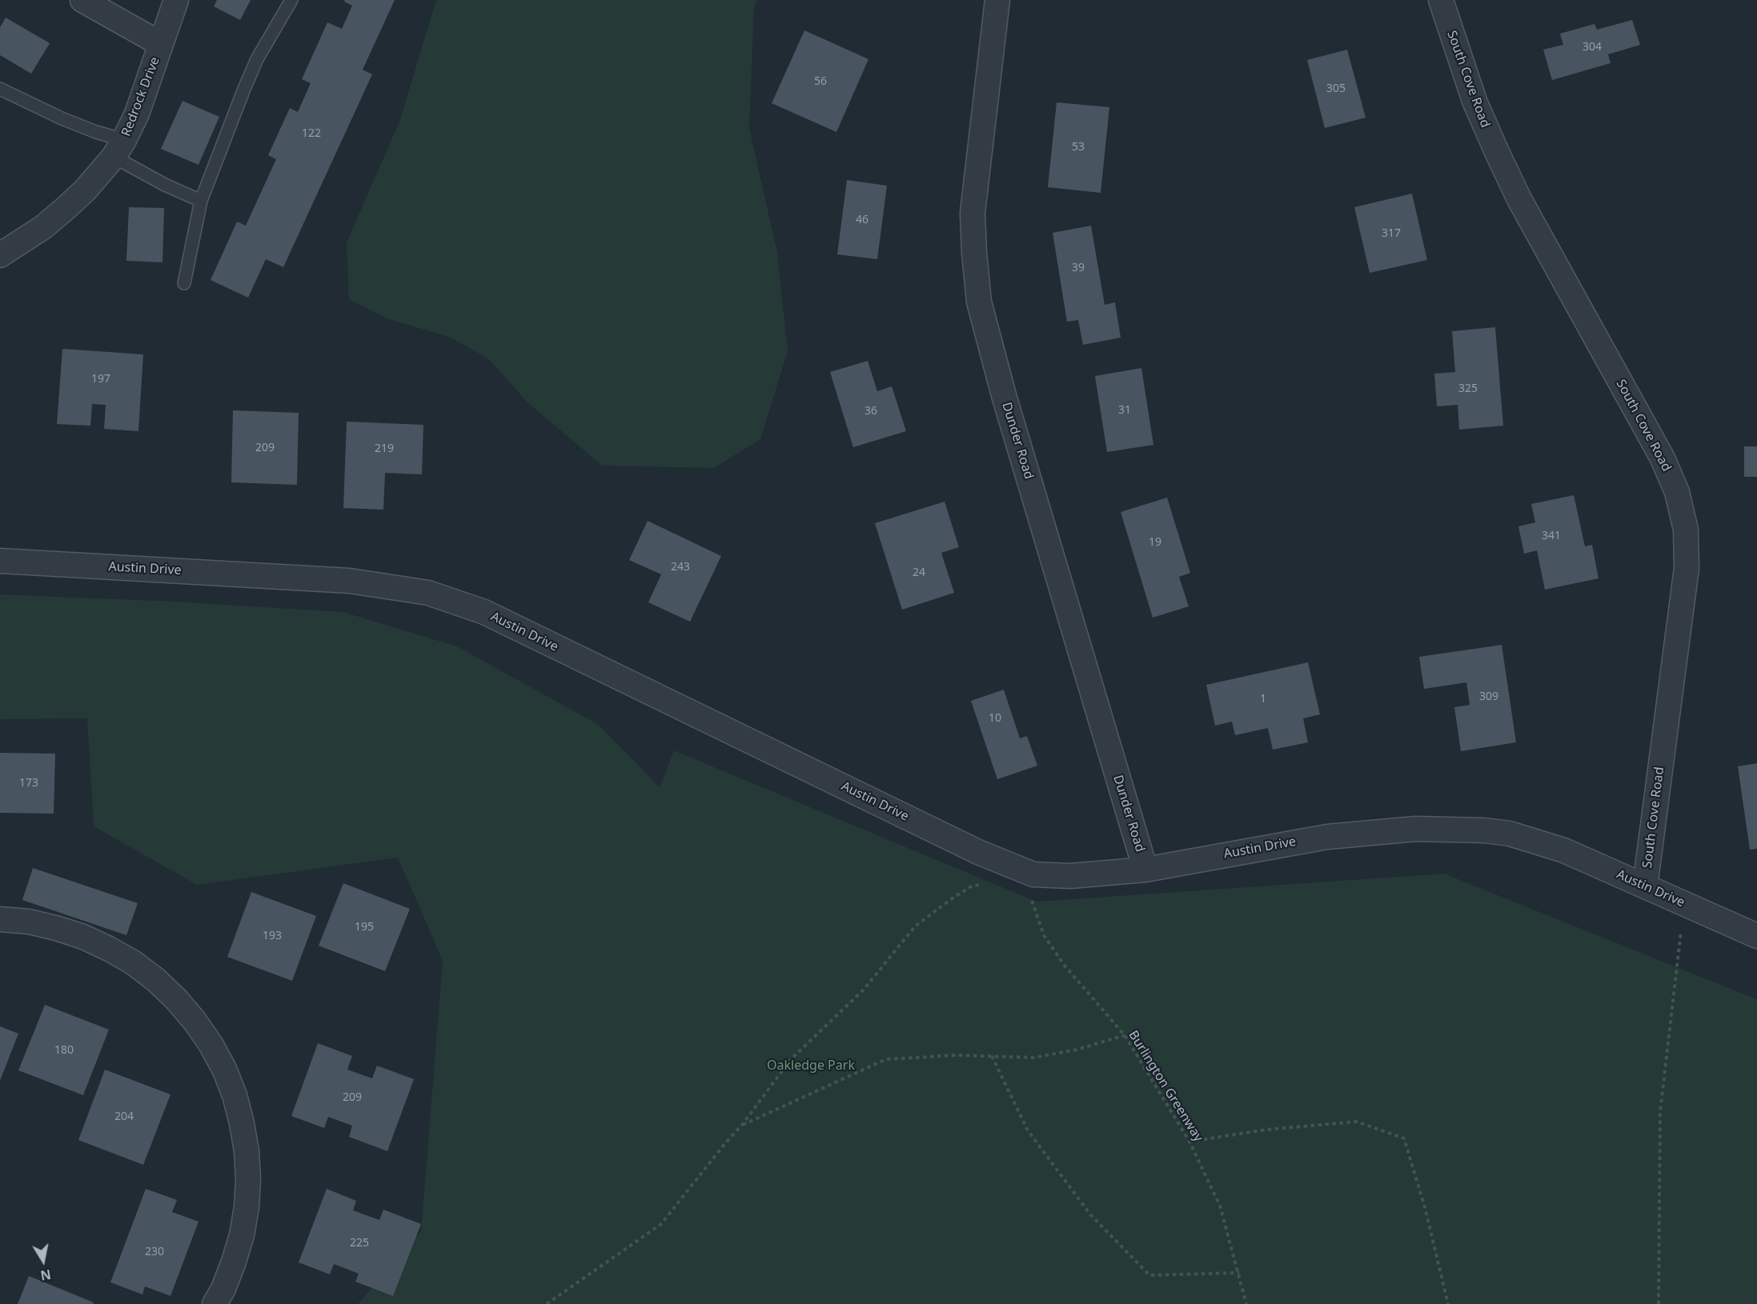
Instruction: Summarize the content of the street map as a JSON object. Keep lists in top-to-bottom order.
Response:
{
  "streets": {
    "street": [
      "South Cove Road",
      "Redrock Drive",
      "Dunder Road",
      "Austin Drive"
    ],
    "path": ["Burlington Greenway"]
  },
  "crossings": [
    ["South Cove Road", "Austin Drive"],
    ["Dunder Road", "Austin Drive"]
  ],
  "parks": ["Oakledge Park"],
  "house_numbers": [
    "304",
    "56",
    "305",
    "122",
    "53",
    "46",
    "317",
    "39",
    "197",
    "325",
    "31",
    "36",
    "209",
    "219",
    "341",
    "19",
    "243",
    "24",
    "309",
    "1",
    "10",
    "173",
    "195",
    "193",
    "180",
    "209",
    "204",
    "225",
    "230"
  ],
  "north": "bottom"
}
